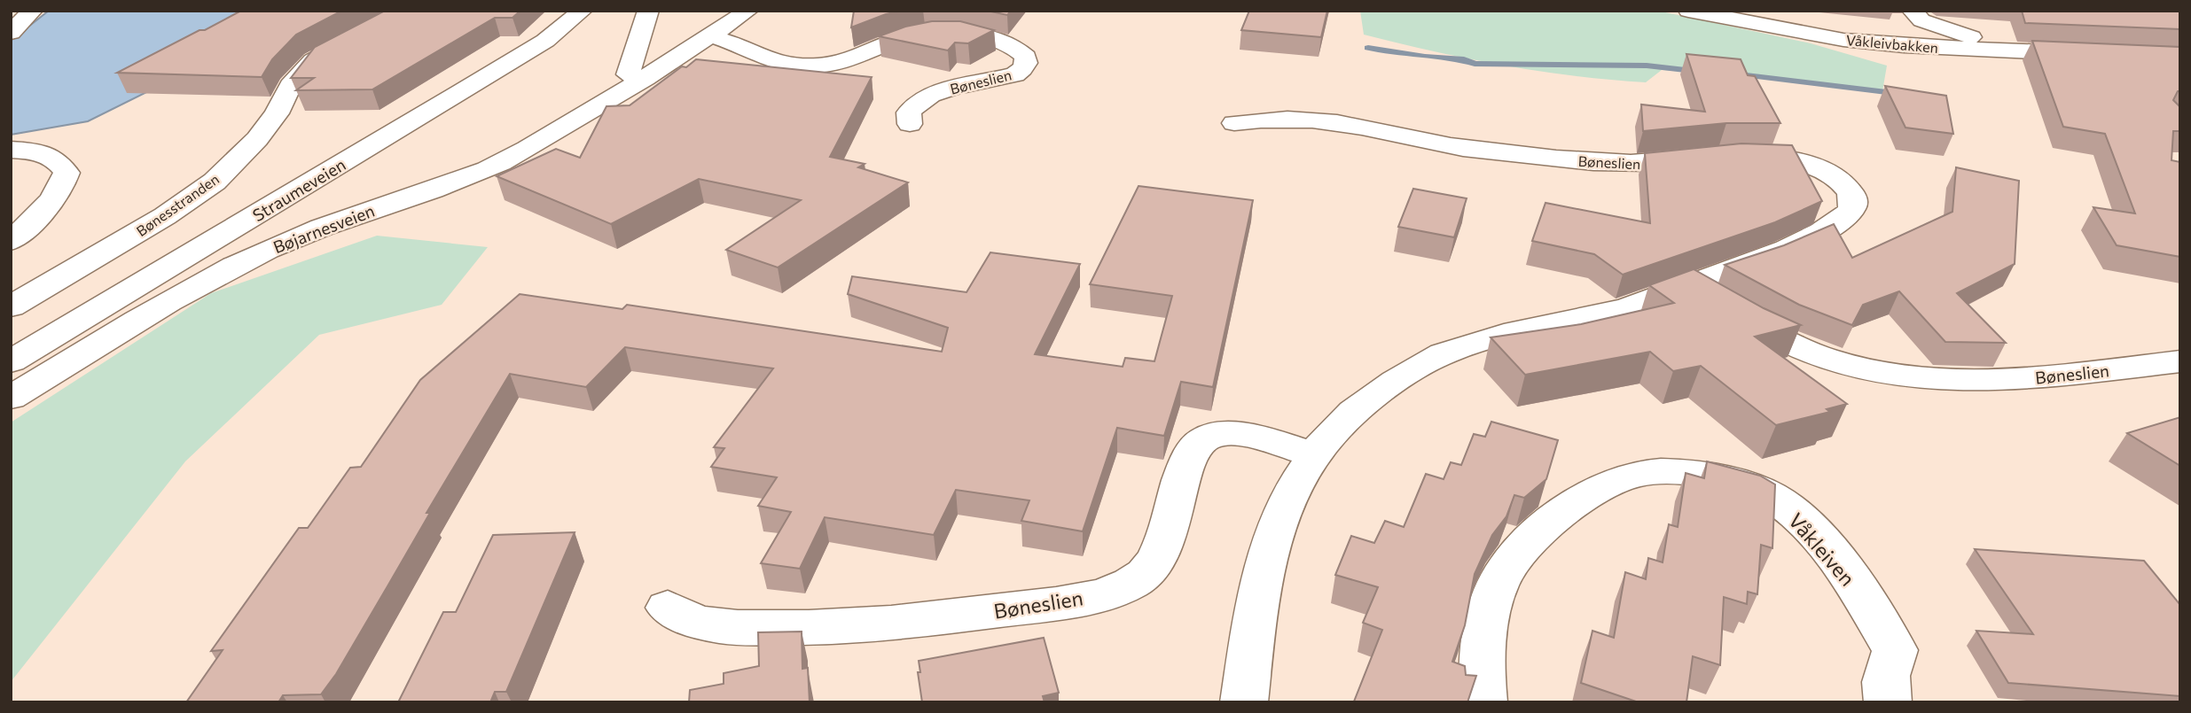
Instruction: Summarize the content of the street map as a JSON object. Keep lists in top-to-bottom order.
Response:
{
  "streets": {
    "street": [
      "Våkleivbakken",
      "Bøneslien",
      "Straumeveien",
      "Bønesstranden",
      "Bøjarnesveien",
      "Våkleiven"
    ]
  },
  "crossings": [
    ["Bøneslien", "Bøjarnesveien"]
  ]
}
